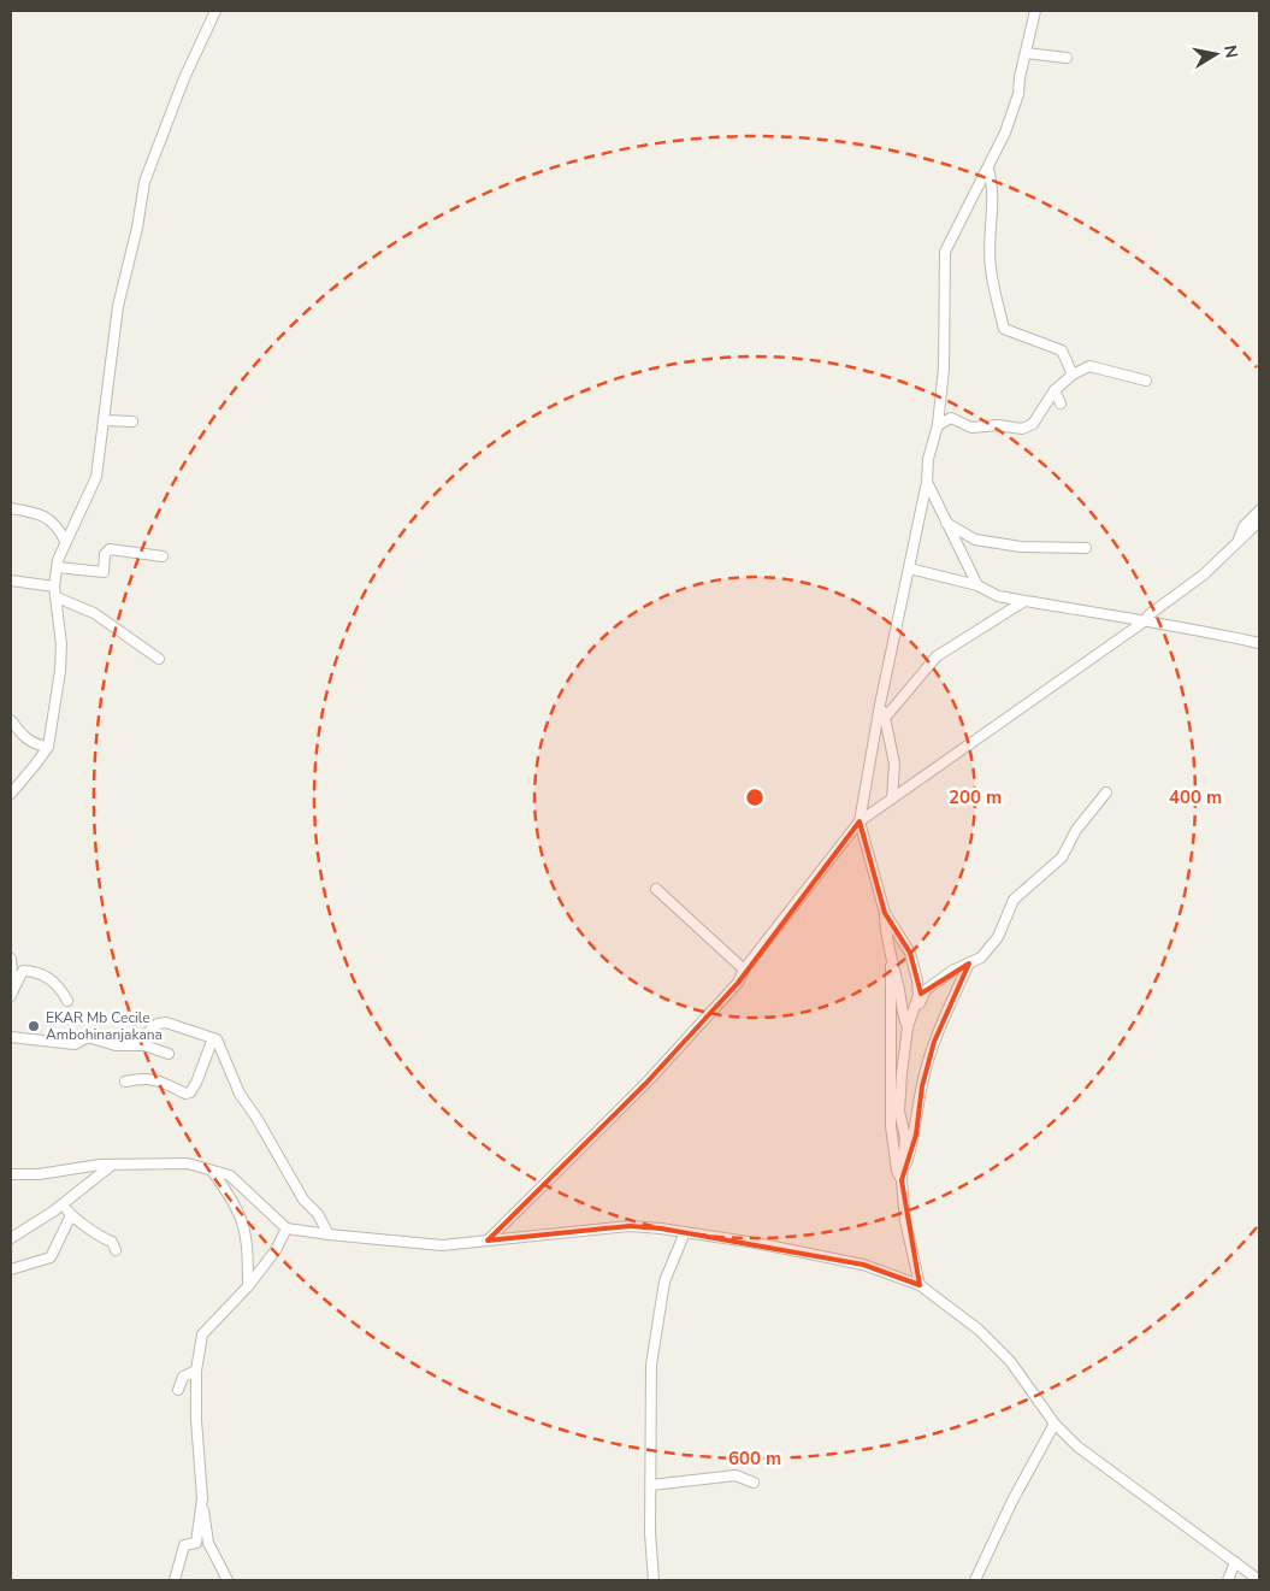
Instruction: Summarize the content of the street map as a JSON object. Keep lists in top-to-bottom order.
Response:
{
  "places": ["EKAR Mb Cecile Ambohinanjakana"],
  "north": "right",
  "rings": ["200 m", "400 m", "600 m"]
}
